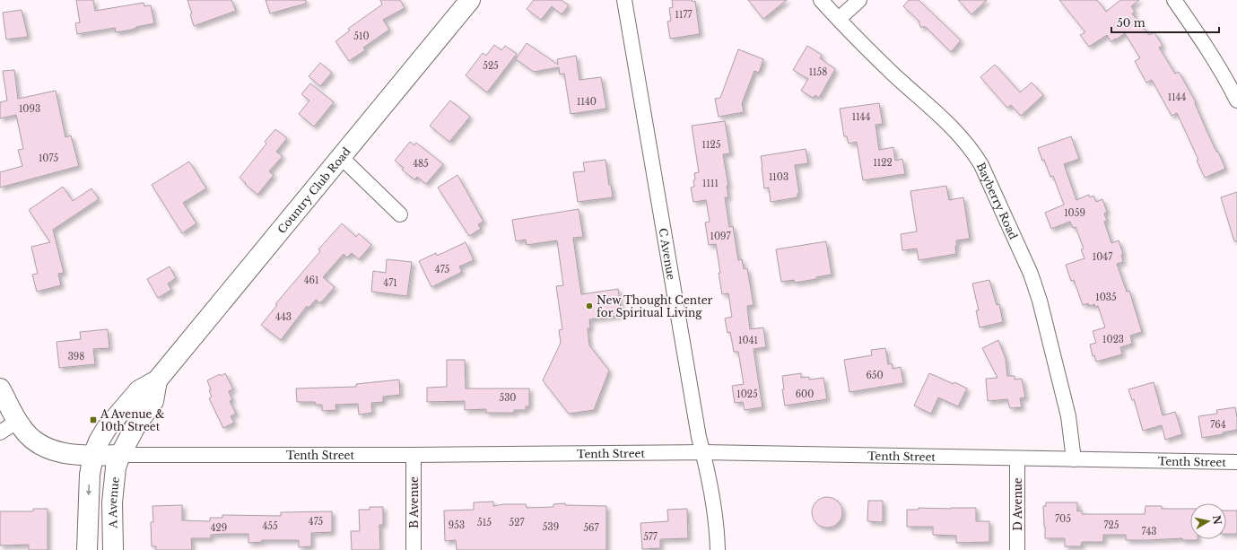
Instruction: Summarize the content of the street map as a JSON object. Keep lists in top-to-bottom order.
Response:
{
  "streets": {
    "main road": ["Country Club Road", "Tenth Street", "A Avenue"],
    "street": [
      "Bayberry Road",
      "C Avenue",
      "B Avenue",
      "D Avenue"
    ]
  },
  "crossings": [
    ["Country Club Road", "Tenth Street"],
    ["Country Club Road", "A Avenue"],
    ["Bayberry Road", "Tenth Street"],
    ["C Avenue", "Tenth Street"],
    ["Tenth Street", "A Avenue"],
    ["Tenth Street", "B Avenue"],
    ["Tenth Street", "D Avenue"]
  ],
  "places": {
    "other": ["New Thought Center for Spiritual Living"],
    "transit": ["A Avenue & 10th Street"]
  },
  "house_numbers": [
    "1177",
    "510",
    "525",
    "1158",
    "1144",
    "1140",
    "1093",
    "1144",
    "1125",
    "1075",
    "1122",
    "485",
    "1103",
    "1111",
    "1059",
    "1097",
    "1047",
    "475",
    "461",
    "471",
    "1035",
    "443",
    "1023",
    "1041",
    "398",
    "650",
    "1025",
    "600",
    "530",
    "764",
    "705",
    "475",
    "515",
    "527",
    "953",
    "725",
    "455",
    "539",
    "429",
    "567",
    "743",
    "577"
  ],
  "scale_bar": "50 m",
  "north": "right"
}
